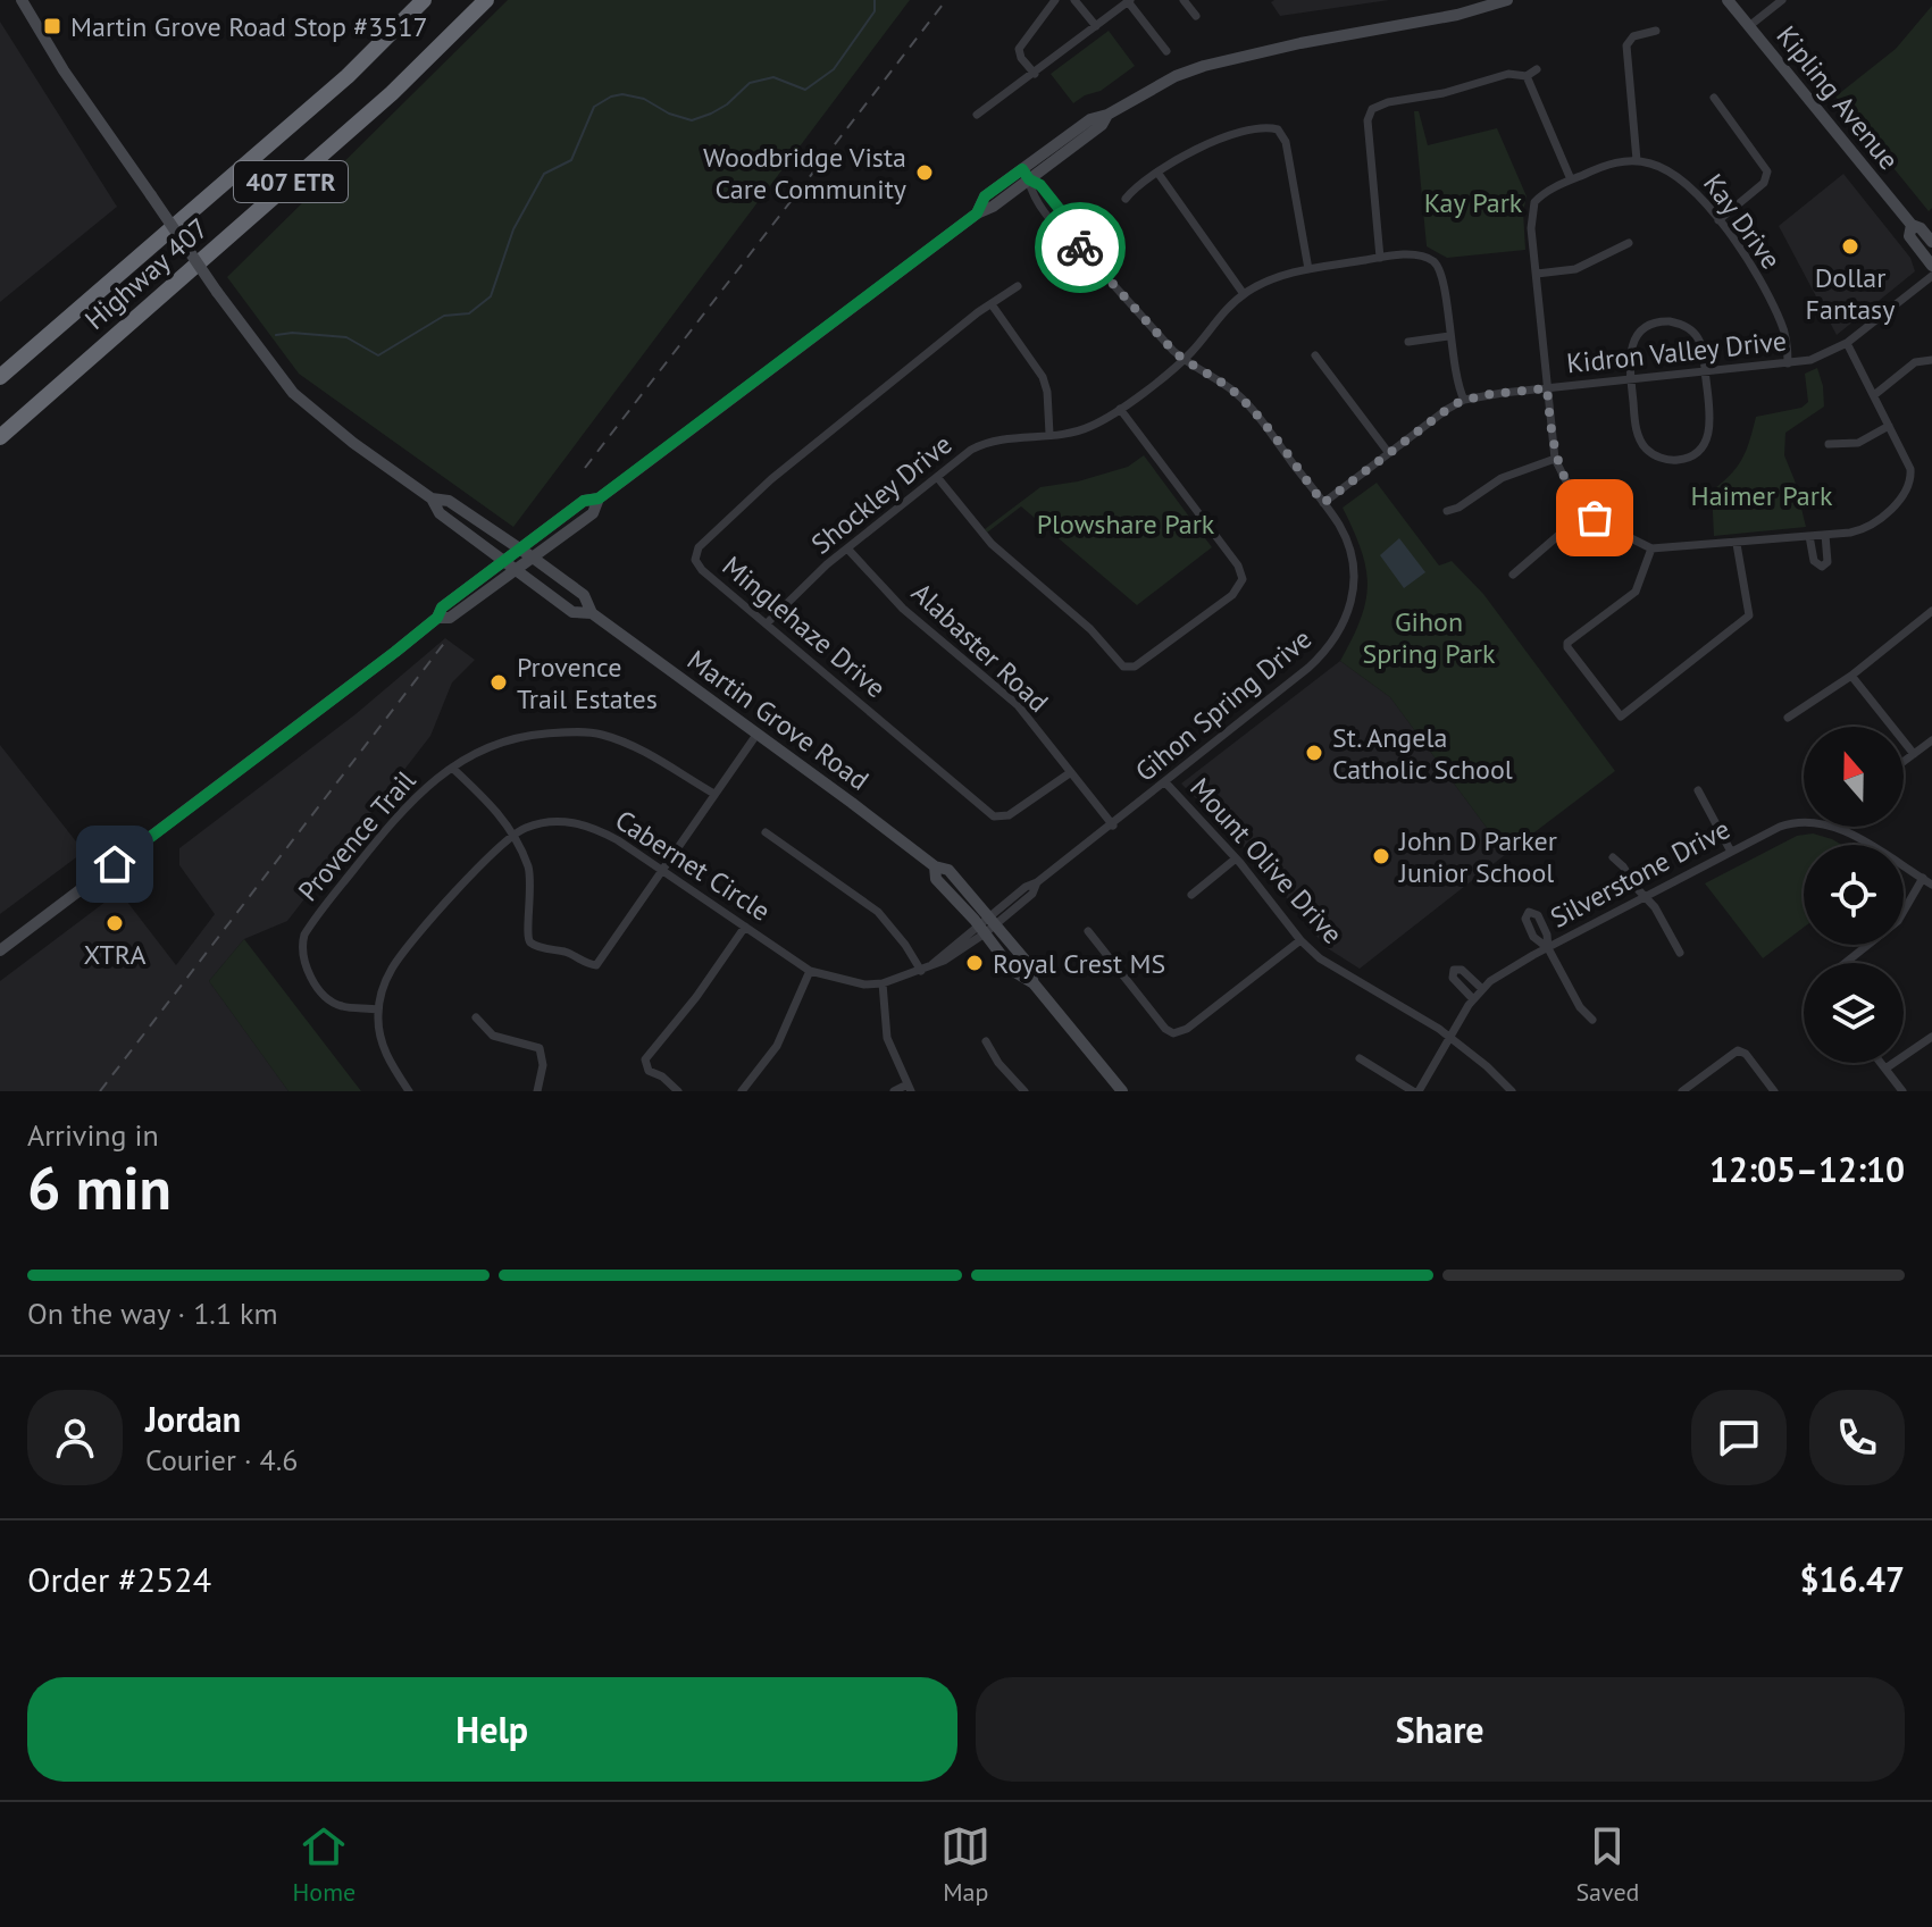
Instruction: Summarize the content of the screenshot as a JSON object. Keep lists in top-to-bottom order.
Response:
{
  "streets": {
    "highway": ["407 ETR", "Highway 407"],
    "main road": ["Kipling Avenue", "Martin Grove Road"],
    "street": [
      "Kay Drive",
      "Kidron Valley Drive",
      "Shockley Drive",
      "Minglehaze Drive",
      "Alabaster Road",
      "Gihon Spring Drive",
      "Provence Trail",
      "Mount Olive Drive",
      "Cabernet Circle",
      "Silverstone Drive"
    ]
  },
  "crossings": [
    ["Kay Drive", "Kidron Valley Drive"],
    ["Kidron Valley Drive", "Gihon Spring Drive"],
    ["Shockley Drive", "Minglehaze Drive"],
    ["Shockley Drive", "Alabaster Road"],
    ["Shockley Drive", "Gihon Spring Drive"],
    ["Minglehaze Drive", "Alabaster Road"],
    ["Alabaster Road", "Gihon Spring Drive"],
    ["Gihon Spring Drive", "Martin Grove Road"],
    ["Gihon Spring Drive", "Mount Olive Drive"],
    ["Gihon Spring Drive", "Cabernet Circle"],
    ["Martin Grove Road", "Cabernet Circle"],
    ["Provence Trail", "Cabernet Circle"],
    ["Mount Olive Drive", "Silverstone Drive"]
  ],
  "parks": [
    "Kay Park",
    "Haimer Park",
    "Plowshare Park",
    "Gihon Spring Park"
  ],
  "places": {
    "transit": ["Martin Grove Road Stop #3517"],
    "other": [
      "Woodbridge Vista Care Community",
      "Dollar Fantasy",
      "Provence Trail Estates",
      "St. Angela Catholic School",
      "John D Parker Junior School",
      "XTRA",
      "Royal Crest MS"
    ]
  },
  "north": "top",
  "page": {
    "heading": ["6 min", "Arriving in", "12:05–12:10"],
    "panel": [
      "Jordan",
      "Courier · 4.6",
      "Order #2524",
      "$16.47"
    ],
    "bar": "On the way · 1.1 km",
    "buttons": ["Help", "Share"],
    "tabs": ["Home", "Map", "Saved"]
  }
}
